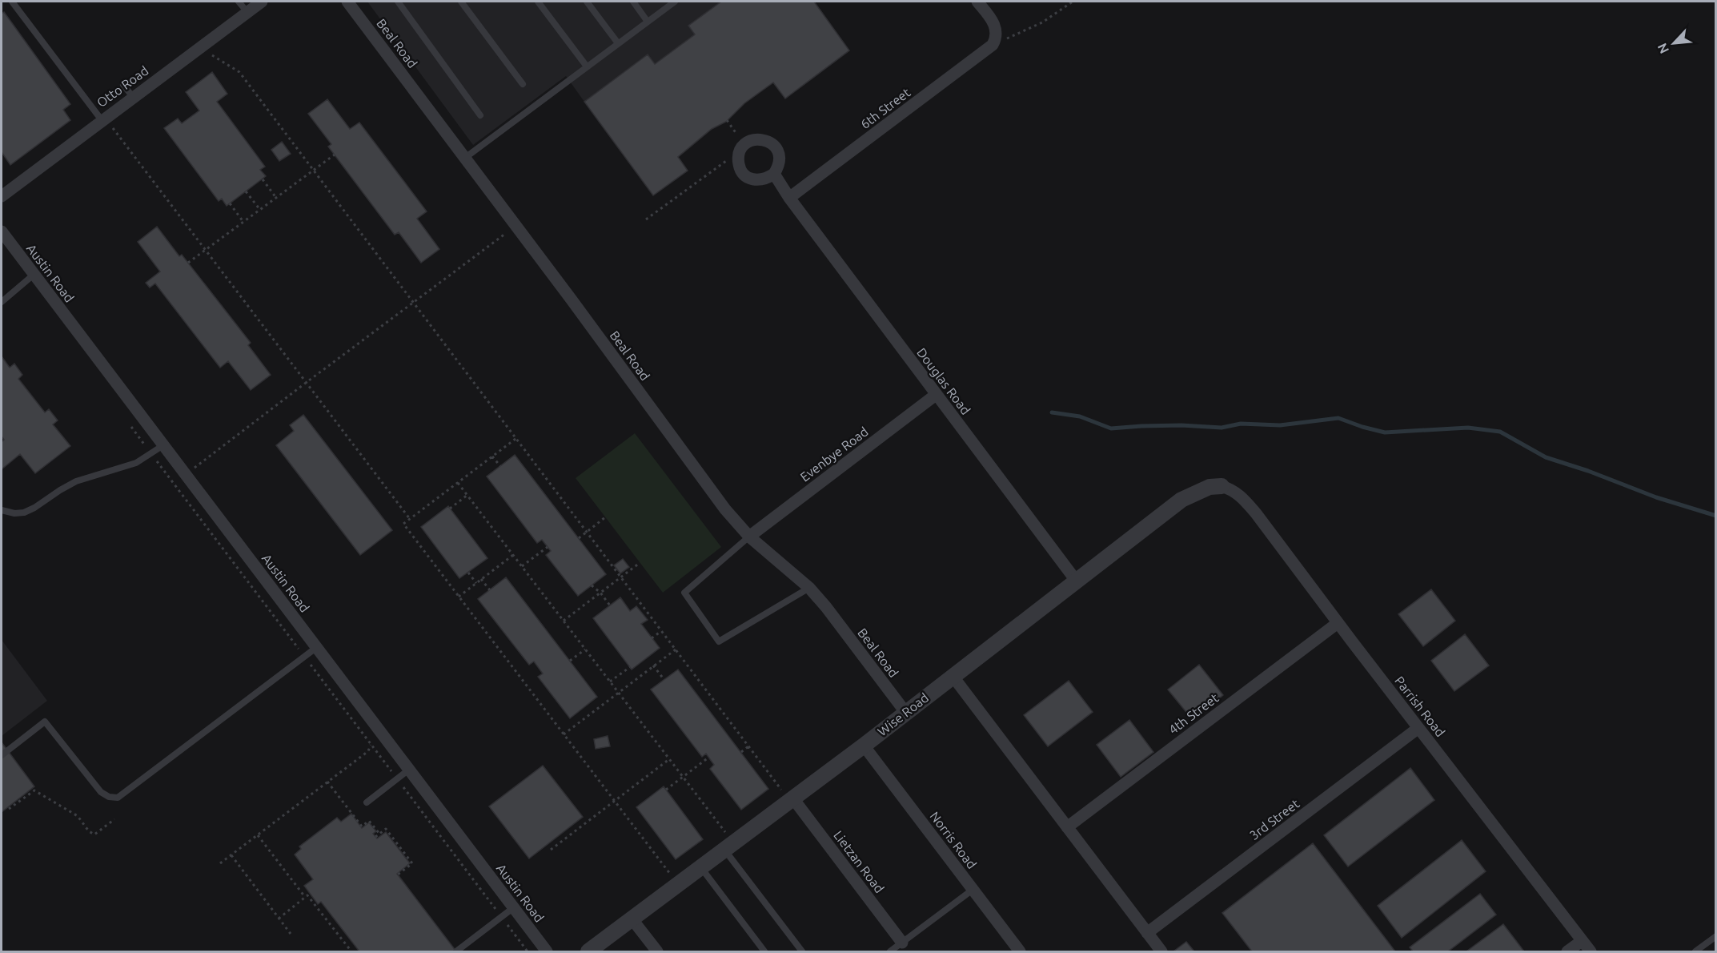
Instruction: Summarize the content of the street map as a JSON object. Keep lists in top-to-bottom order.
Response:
{
  "streets": {
    "street": [
      "Beal Road",
      "Otto Road",
      "6th Street",
      "Austin Road",
      "Douglas Road",
      "Evenbye Road",
      "Parrish Road",
      "4th Street",
      "Wise Road",
      "3rd Street",
      "Norris Road",
      "Lietzan Road"
    ]
  },
  "crossings": [
    ["Beal Road", "Evenbye Road"],
    ["Beal Road", "Wise Road"],
    ["6th Street", "Douglas Road"],
    ["Douglas Road", "Evenbye Road"],
    ["Douglas Road", "Wise Road"],
    ["Parrish Road", "4th Street"],
    ["Parrish Road", "Wise Road"],
    ["Parrish Road", "3rd Street"],
    ["Wise Road", "Norris Road"],
    ["Wise Road", "Lietzan Road"]
  ],
  "north": "bottom left"
}
